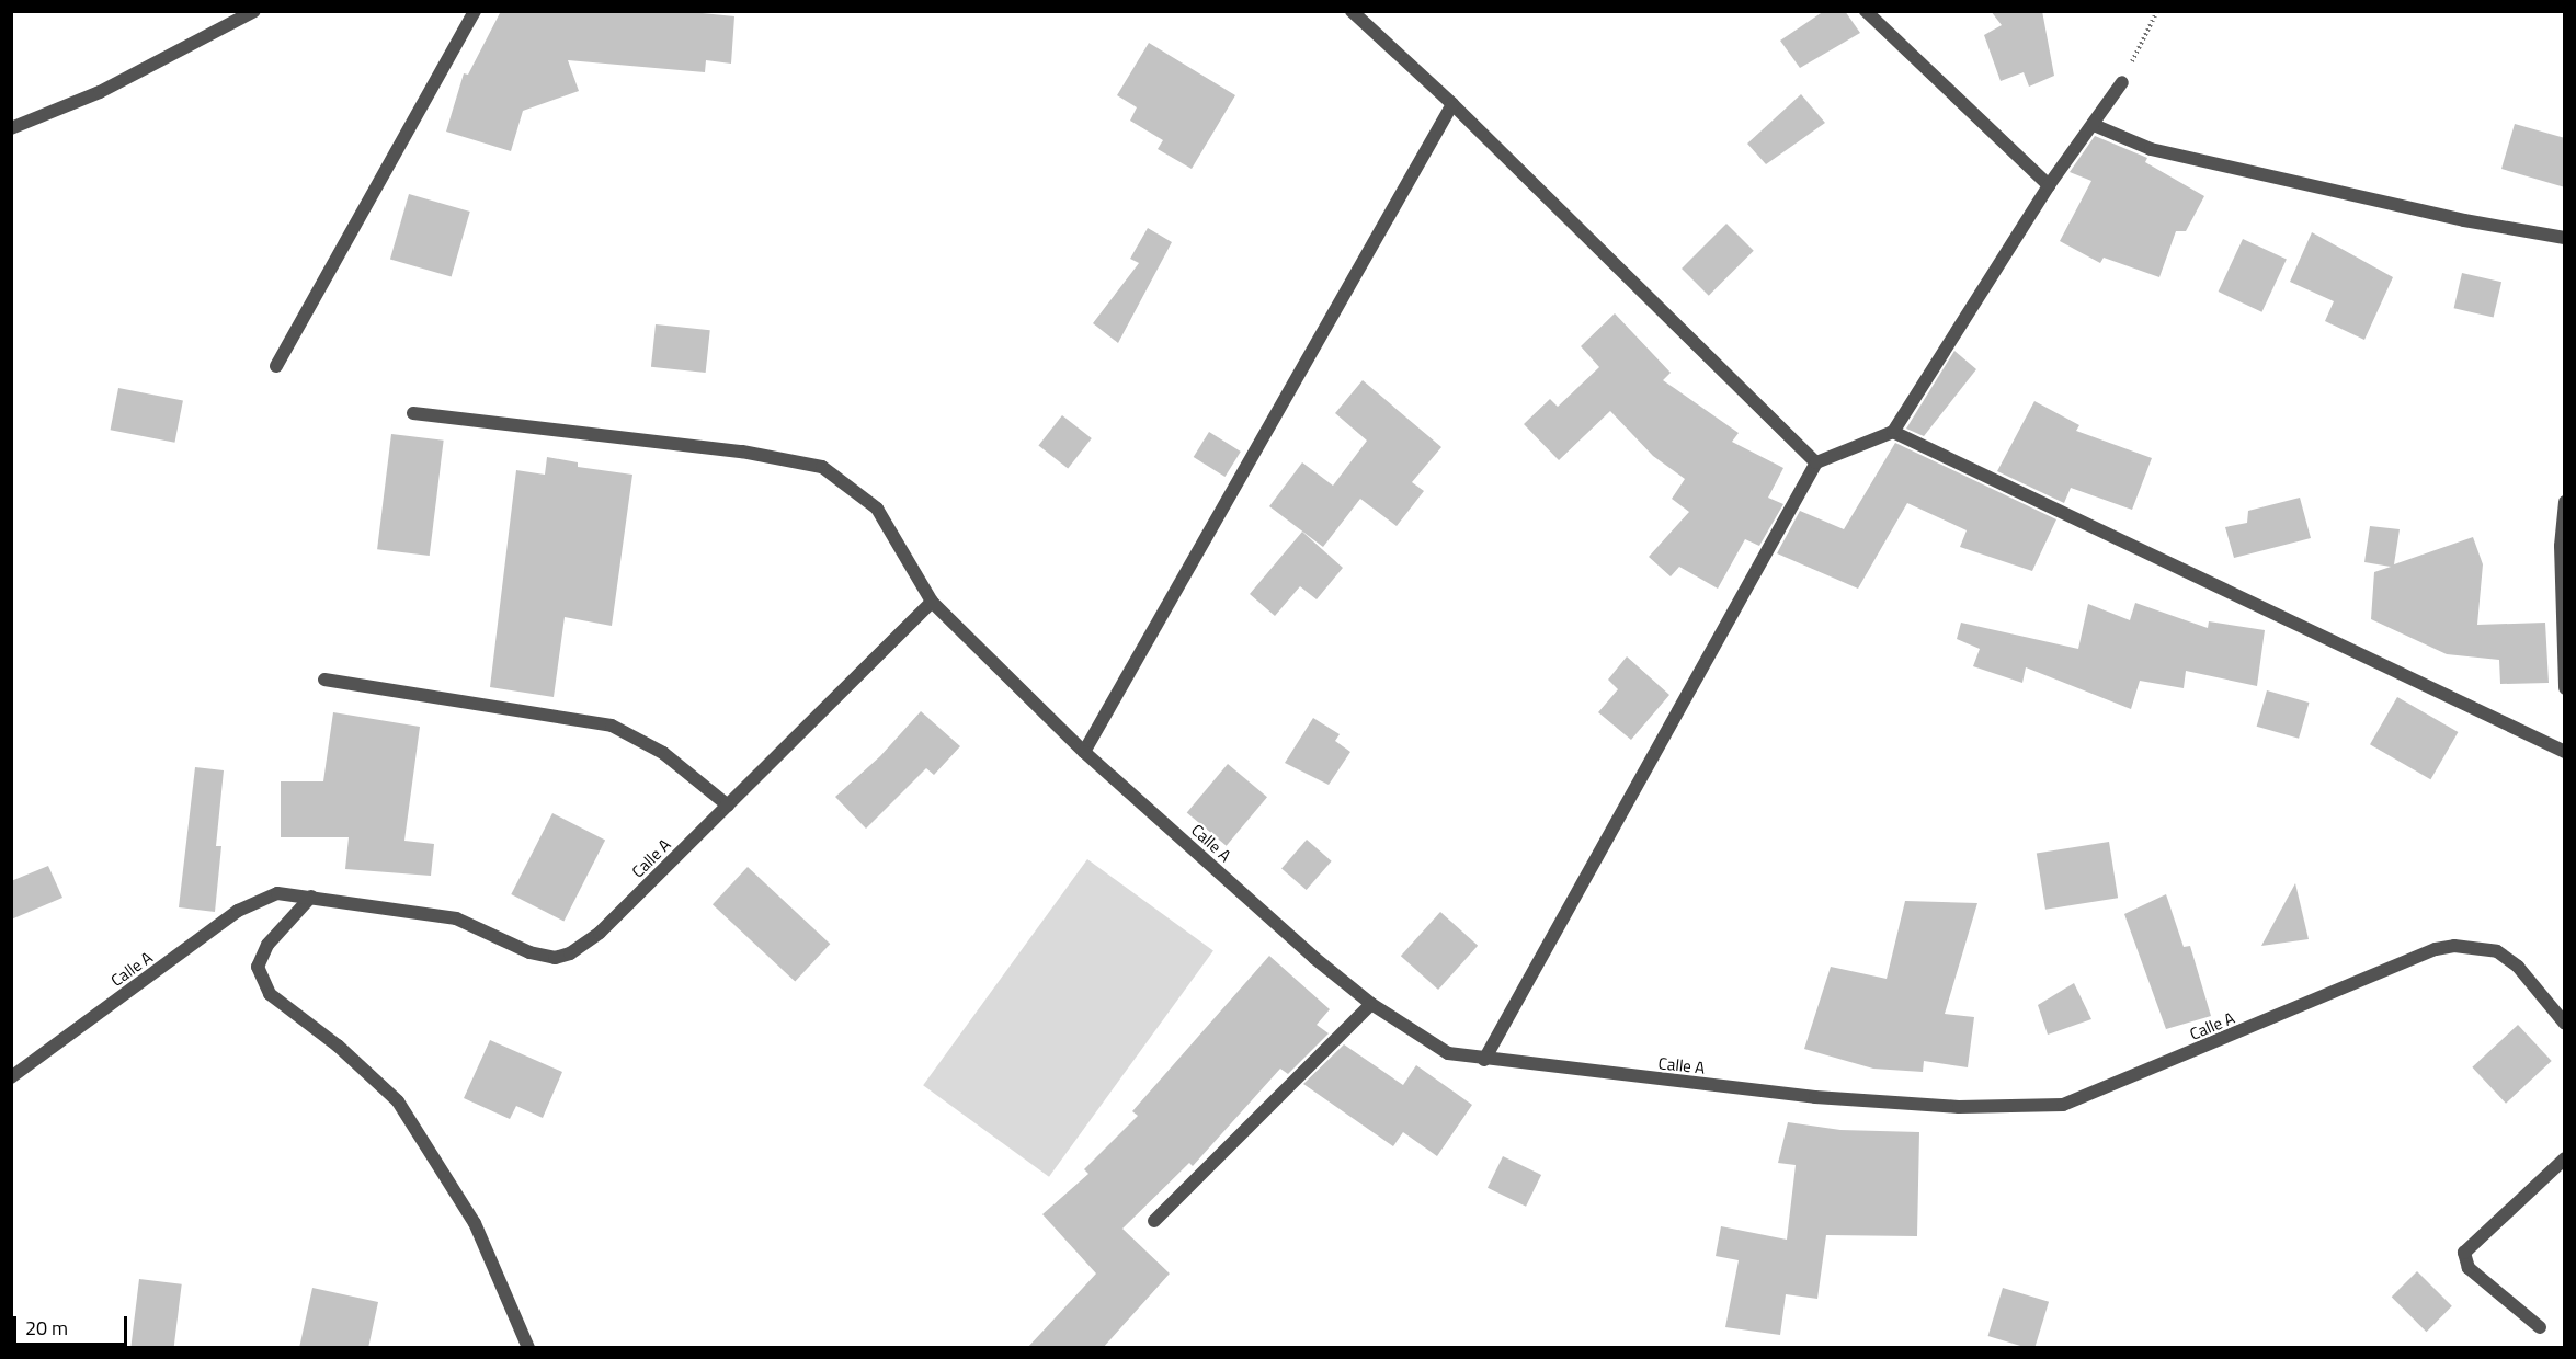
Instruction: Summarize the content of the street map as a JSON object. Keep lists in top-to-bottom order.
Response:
{
  "streets": {
    "street": ["Calle A"]
  },
  "scale_bar": "20 m"
}
